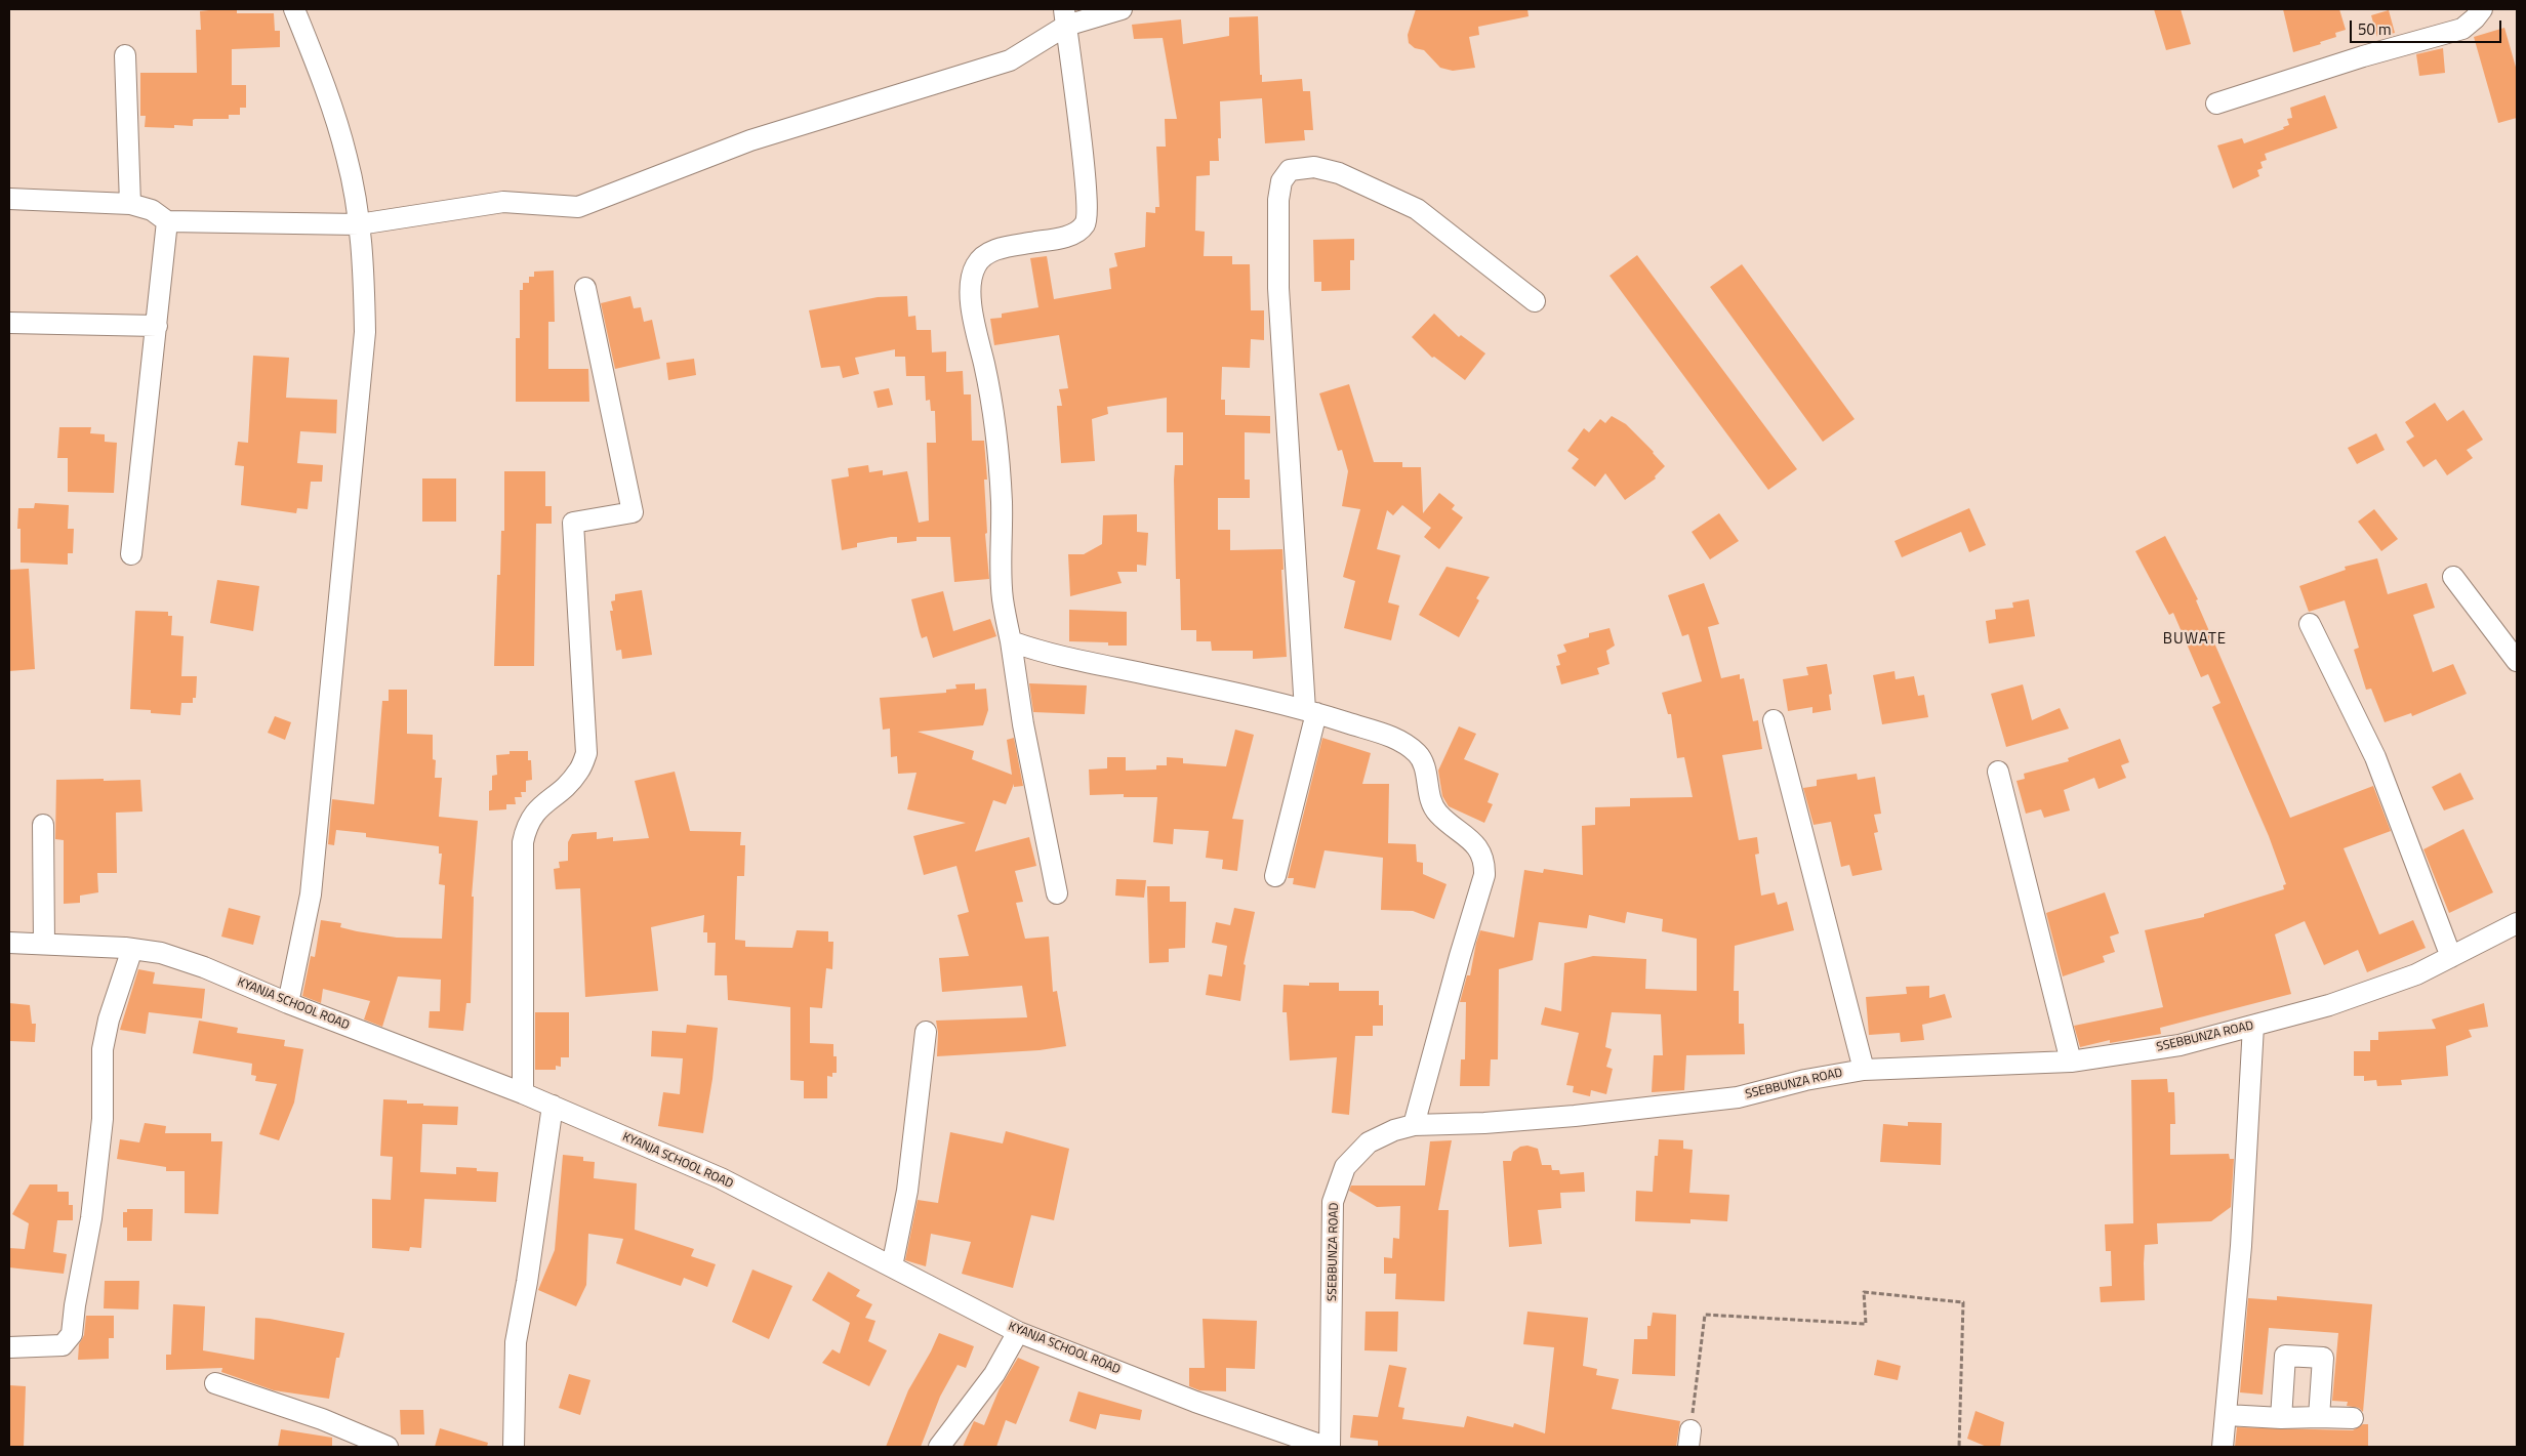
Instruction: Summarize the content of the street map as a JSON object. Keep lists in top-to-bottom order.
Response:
{
  "streets": {
    "street": ["KYANJA SCHOOL ROAD", "SSEBBUNZA ROAD"]
  },
  "crossings": [
    ["KYANJA SCHOOL ROAD", "SSEBBUNZA ROAD"]
  ],
  "districts": ["BUWATE"],
  "scale_bar": "50 m"
}
